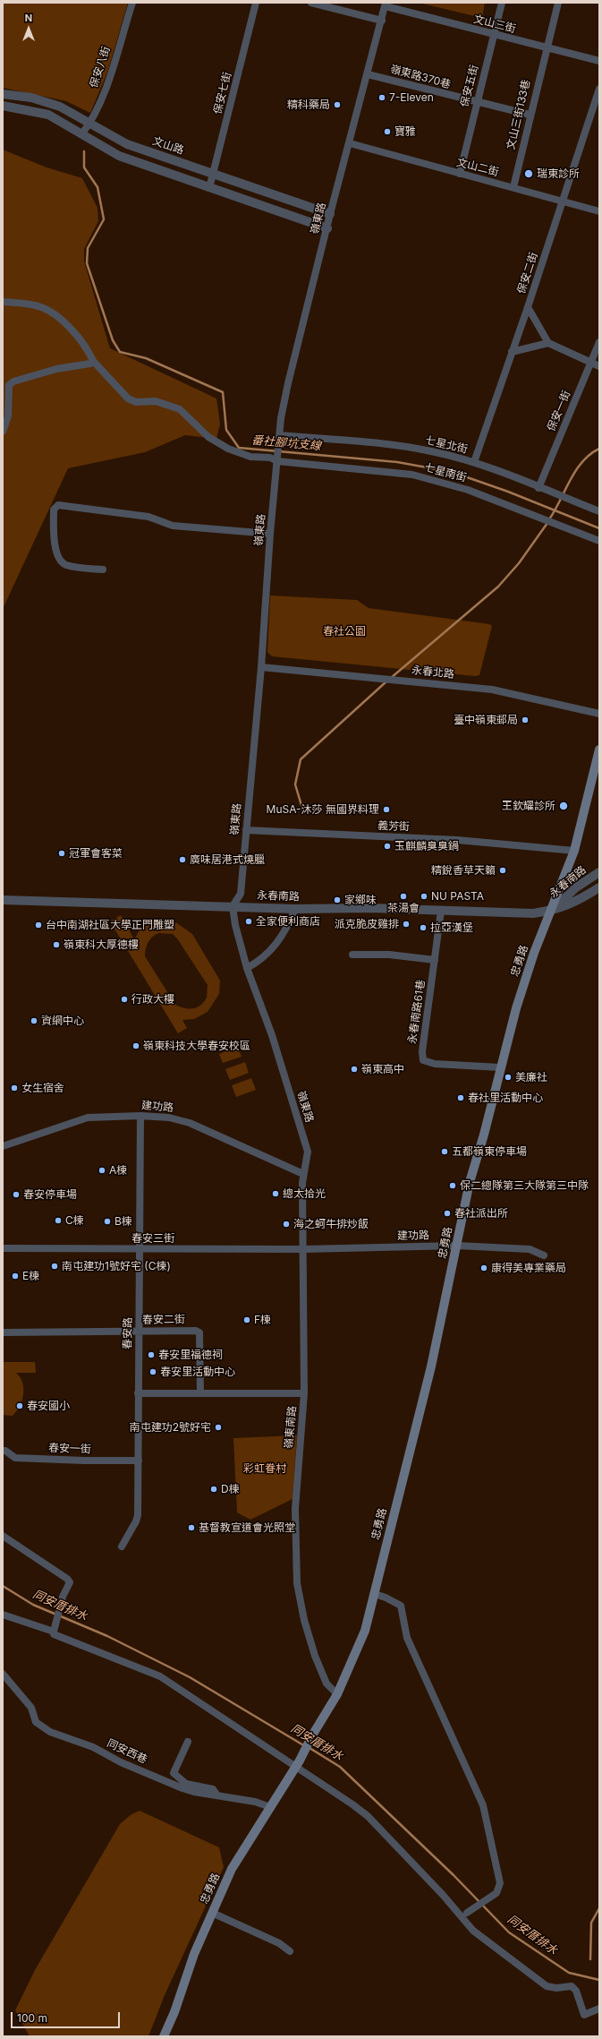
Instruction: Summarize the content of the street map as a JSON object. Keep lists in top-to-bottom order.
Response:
{
  "streets": {
    "main road": ["忠勇路"],
    "street": [
      "文山三街",
      "保安八街",
      "嶺東路370巷",
      "保安五街",
      "保安七街",
      "文山三街133巷",
      "文山路",
      "文山二街",
      "嶺東路",
      "保安二街",
      "保安一街",
      "七星北街",
      "七星南街",
      "永春北路",
      "義芳街",
      "永春南路",
      "永春南路61巷",
      "建功路",
      "春安三街",
      "春安二街",
      "春安路",
      "嶺東南路",
      "春安一街",
      "同安西巷"
    ]
  },
  "crossings": [
    ["文山三街", "保安五街"],
    ["文山三街", "文山三街133巷"],
    ["文山三街", "嶺東路"],
    ["保安八街", "文山路"],
    ["嶺東路370巷", "保安五街"],
    ["嶺東路370巷", "文山三街133巷"],
    ["嶺東路370巷", "嶺東路"],
    ["保安五街", "文山二街"],
    ["保安七街", "文山路"],
    ["文山三街133巷", "文山二街"],
    ["文山路", "嶺東路"],
    ["文山二街", "嶺東路"],
    ["文山二街", "保安二街"],
    ["嶺東路", "七星北街"],
    ["嶺東路", "七星南街"],
    ["嶺東路", "永春北路"],
    ["嶺東路", "義芳街"],
    ["嶺東路", "永春南路"],
    ["嶺東路", "建功路"],
    ["嶺東路", "嶺東南路"],
    ["保安二街", "七星北街"],
    ["保安一街", "七星北街"],
    ["義芳街", "忠勇路"],
    ["永春南路", "忠勇路"],
    ["永春南路", "永春南路61巷"],
    ["忠勇路", "永春南路61巷"],
    ["忠勇路", "建功路"],
    ["忠勇路", "嶺東南路"],
    ["忠勇路", "同安西巷"],
    ["建功路", "春安三街"],
    ["建功路", "春安路"],
    ["建功路", "嶺東南路"],
    ["春安三街", "春安路"],
    ["春安三街", "嶺東南路"],
    ["春安二街", "春安路"],
    ["春安路", "春安一街"]
  ],
  "water": ["番社腳坑支線", "同安厝排水"],
  "parks": ["春社公園", "彩虹眷村"],
  "places": [
    "7-Eleven",
    "精科藥局",
    "寶雅",
    "瑞東診所",
    "臺中嶺東郵局",
    "王欽耀診所",
    "MuSA-沐莎 無國界料理",
    "玉麒麟臭臭鍋",
    "冠軍會客菜",
    "廣味居港式燒臘",
    "精銳香草天籟",
    "茶湯會",
    "NU PASTA",
    "家鄉味",
    "全家便利商店",
    "派克脆皮雞排",
    "台中南湖社區大學正門雕塑",
    "拉亞漢堡",
    "嶺東科大厚德樓",
    "行政大樓",
    "資網中心",
    "嶺東科技大學春安校區",
    "嶺東高中",
    "美廉社",
    "女生宿舍",
    "春社里活動中心",
    "五都嶺東停車場",
    "A棟",
    "保二總隊第三大隊第三中隊",
    "總太拾光",
    "春安停車場",
    "春社派出所",
    "C棟",
    "B棟",
    "海之蚵牛排炒飯",
    "南屯建功1號好宅 (C棟)",
    "康得美專業藥局",
    "E棟",
    "F棟",
    "春安里福德祠",
    "春安里活動中心",
    "春安國小",
    "南屯建功2號好宅",
    "D棟",
    "基督教宣道會光照堂"
  ],
  "scale_bar": "100 m",
  "north": "top"
}
